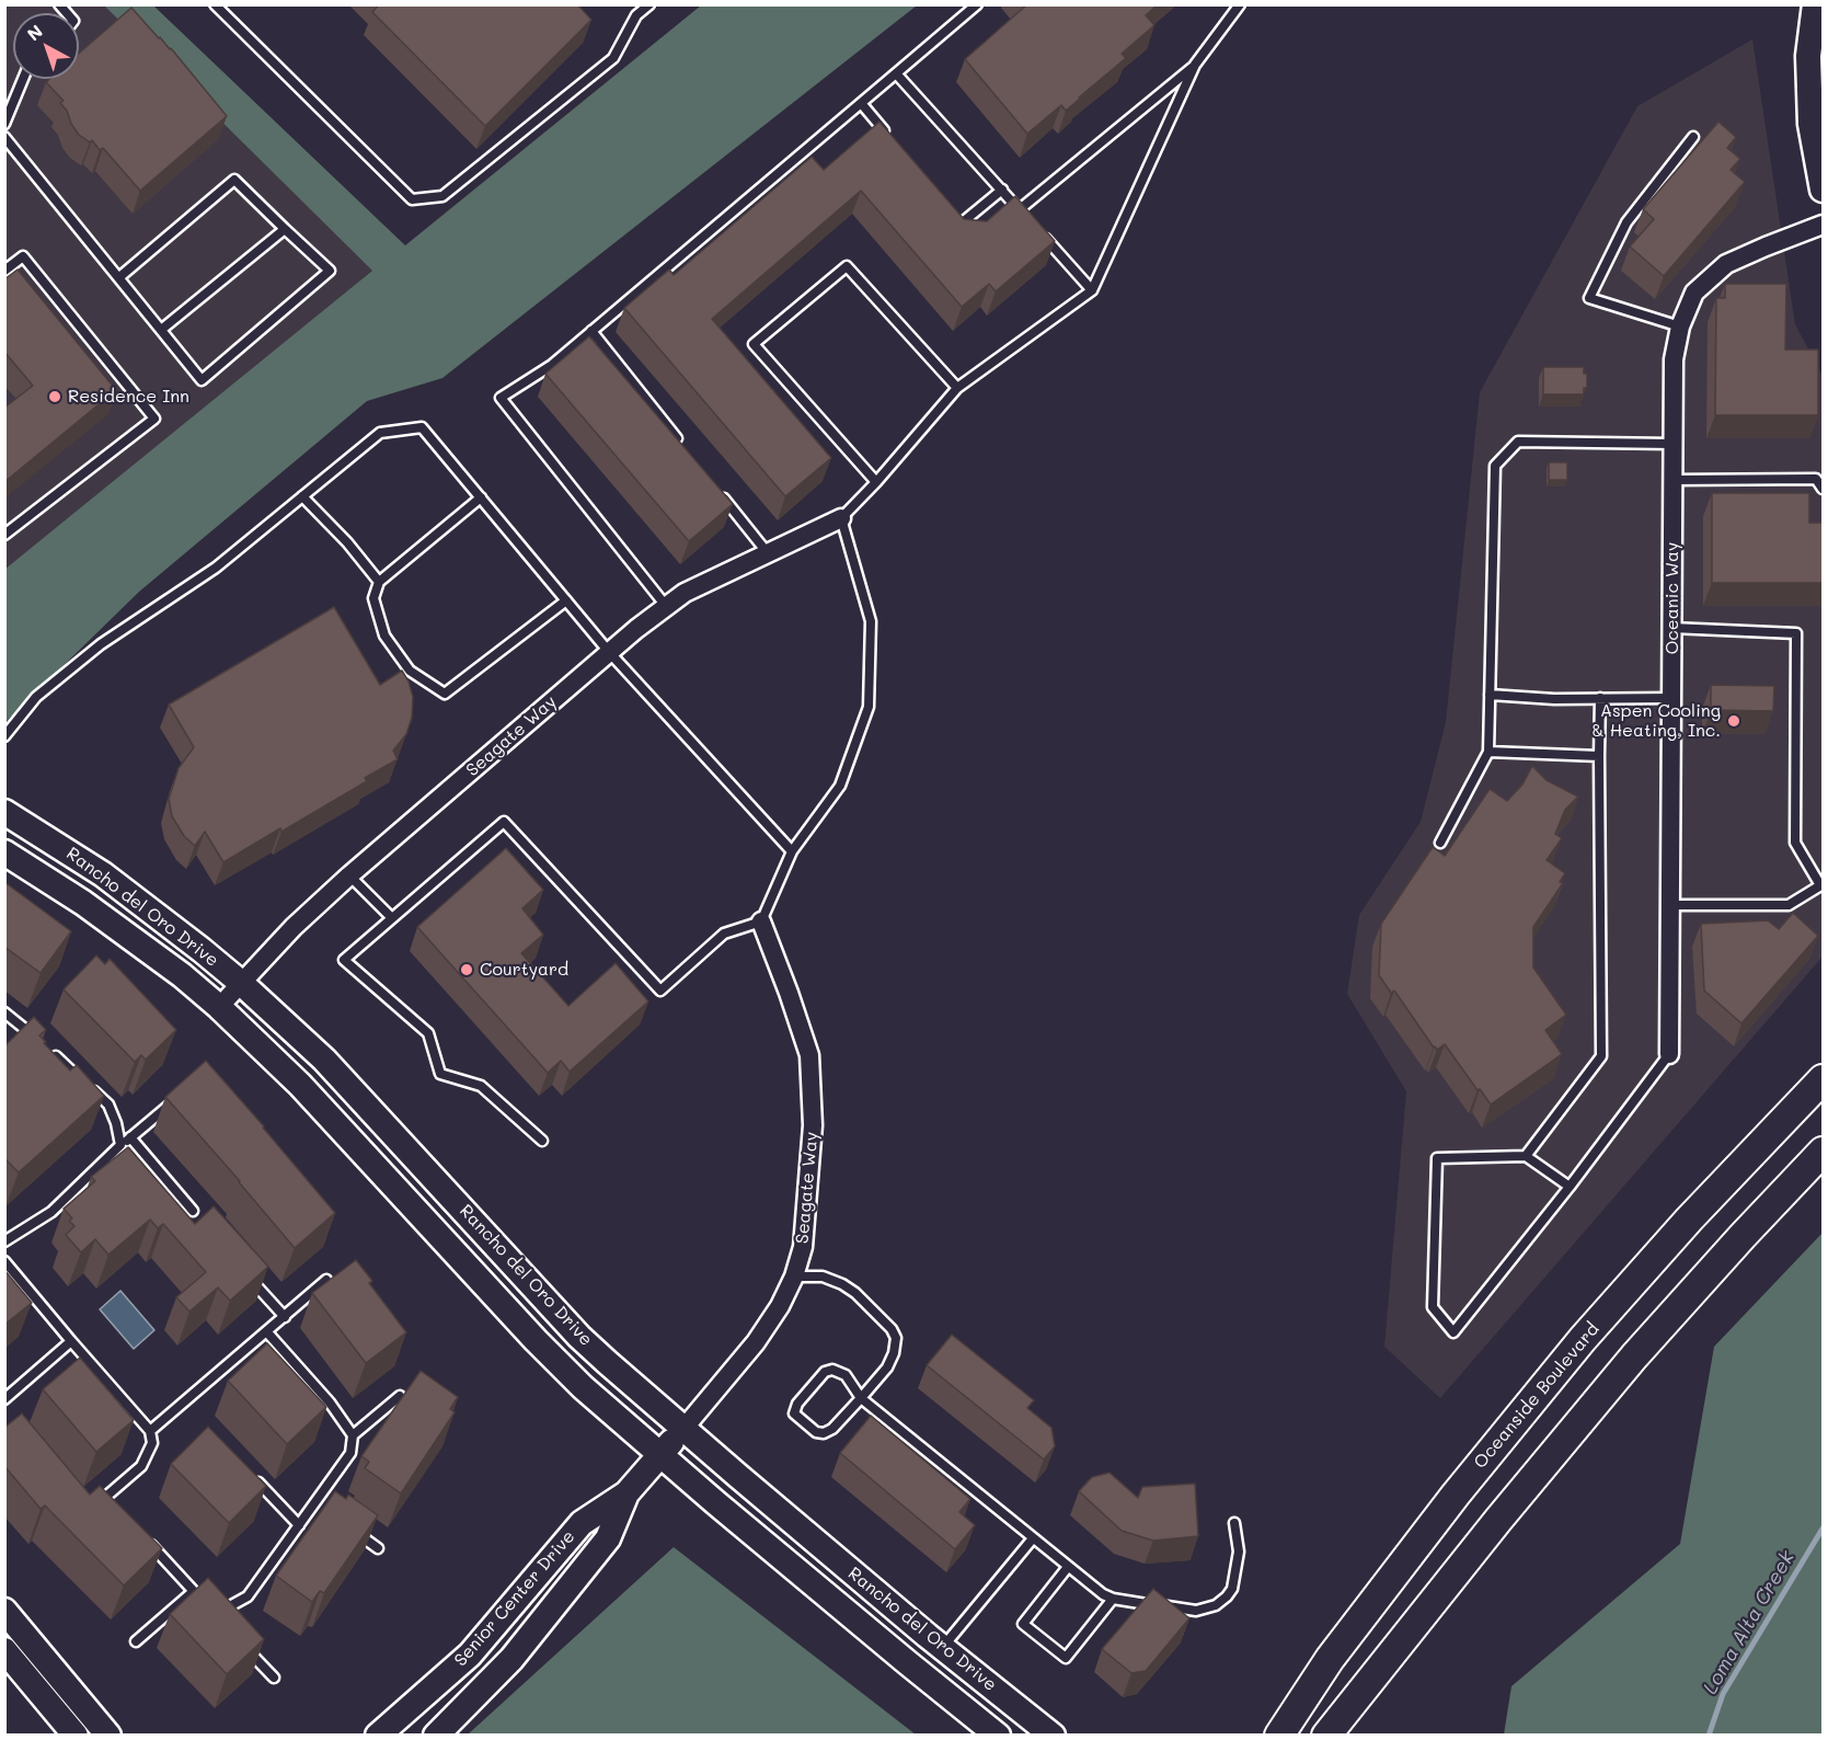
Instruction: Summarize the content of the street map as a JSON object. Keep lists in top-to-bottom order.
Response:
{
  "streets": {
    "main road": [
      "Seagate Way",
      "Rancho del Oro Drive",
      "Oceanside Boulevard",
      "Senior Center Drive"
    ],
    "street": ["Oceanic Way"]
  },
  "crossings": [
    ["Seagate Way", "Rancho del Oro Drive"],
    ["Seagate Way", "Senior Center Drive"],
    ["Rancho del Oro Drive", "Senior Center Drive"]
  ],
  "water": ["Loma Alta Creek"],
  "places": ["Residence Inn", "Aspen Cooling & Heating, Inc.", "Courtyard"],
  "north": "top left"
}
